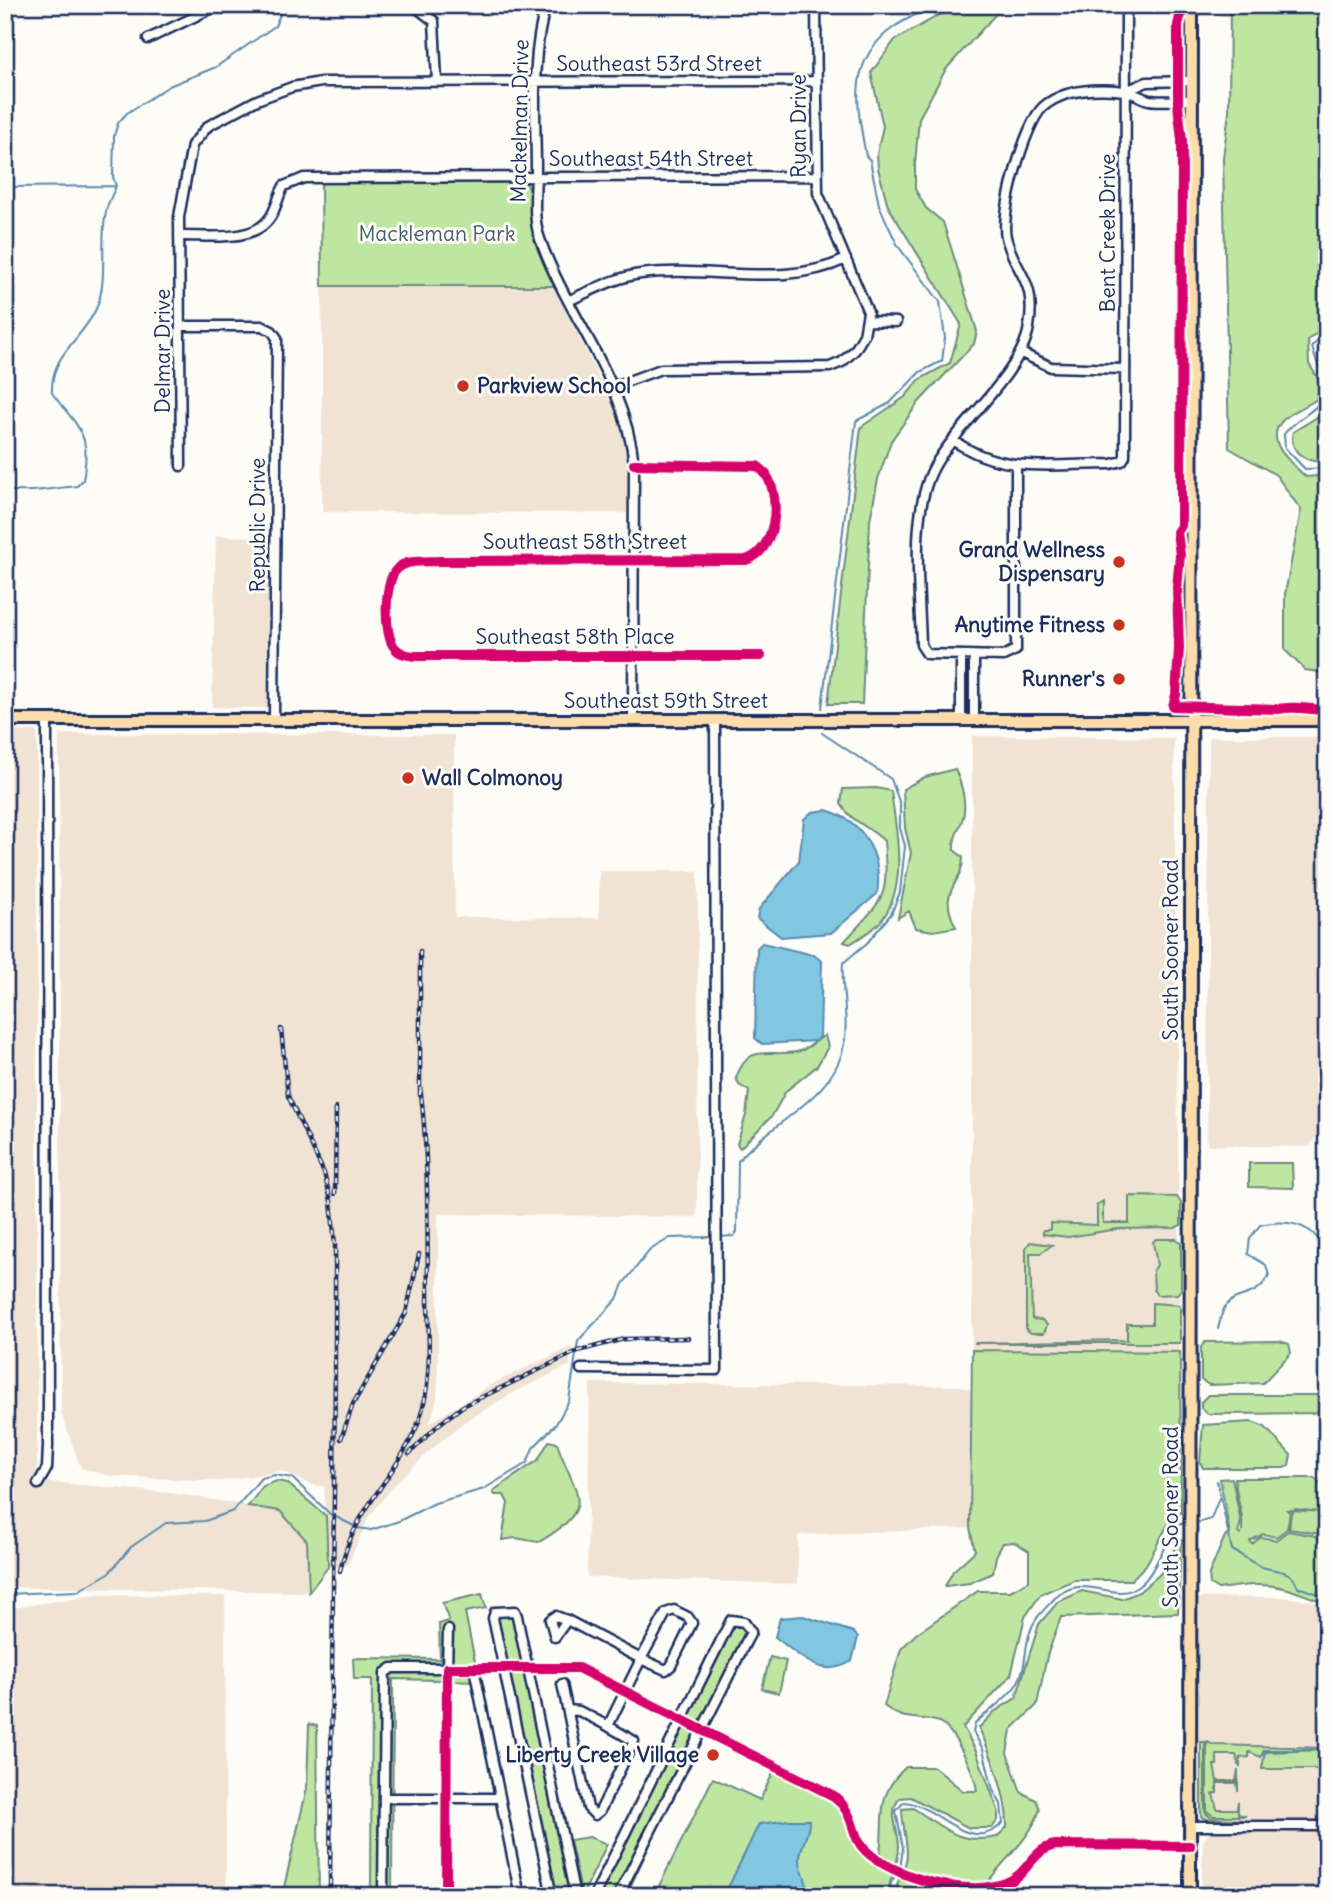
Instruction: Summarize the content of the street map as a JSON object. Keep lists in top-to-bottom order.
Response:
{
  "streets": {
    "main road": ["Southeast 59th Street", "South Sooner Road"],
    "street": [
      "Southeast 53rd Street",
      "Mackelman Drive",
      "Ryan Drive",
      "Southeast 54th Street",
      "Bent Creek Drive",
      "Delmar Drive",
      "Republic Drive",
      "Southeast 58th Street",
      "Southeast 58th Place"
    ]
  },
  "crossings": [
    ["Southeast 53rd Street", "Mackelman Drive"],
    ["Southeast 53rd Street", "Ryan Drive"],
    ["Southeast 53rd Street", "Southeast 54th Street"],
    ["Southeast 53rd Street", "Delmar Drive"],
    ["Mackelman Drive", "Southeast 54th Street"],
    ["Mackelman Drive", "Southeast 58th Street"],
    ["Mackelman Drive", "Southeast 58th Place"],
    ["Mackelman Drive", "Southeast 59th Street"],
    ["Ryan Drive", "Southeast 54th Street"],
    ["Southeast 54th Street", "Delmar Drive"],
    ["Delmar Drive", "Republic Drive"],
    ["Republic Drive", "Southeast 59th Street"],
    ["Southeast 58th Street", "Southeast 58th Place"],
    ["Southeast 59th Street", "South Sooner Road"]
  ],
  "parks": ["Mackleman Park"],
  "places": [
    "Parkview School",
    "Grand Wellness Dispensary",
    "Anytime Fitness",
    "Runner's",
    "Wall Colmonoy",
    "Liberty Creek Village"
  ]
}
